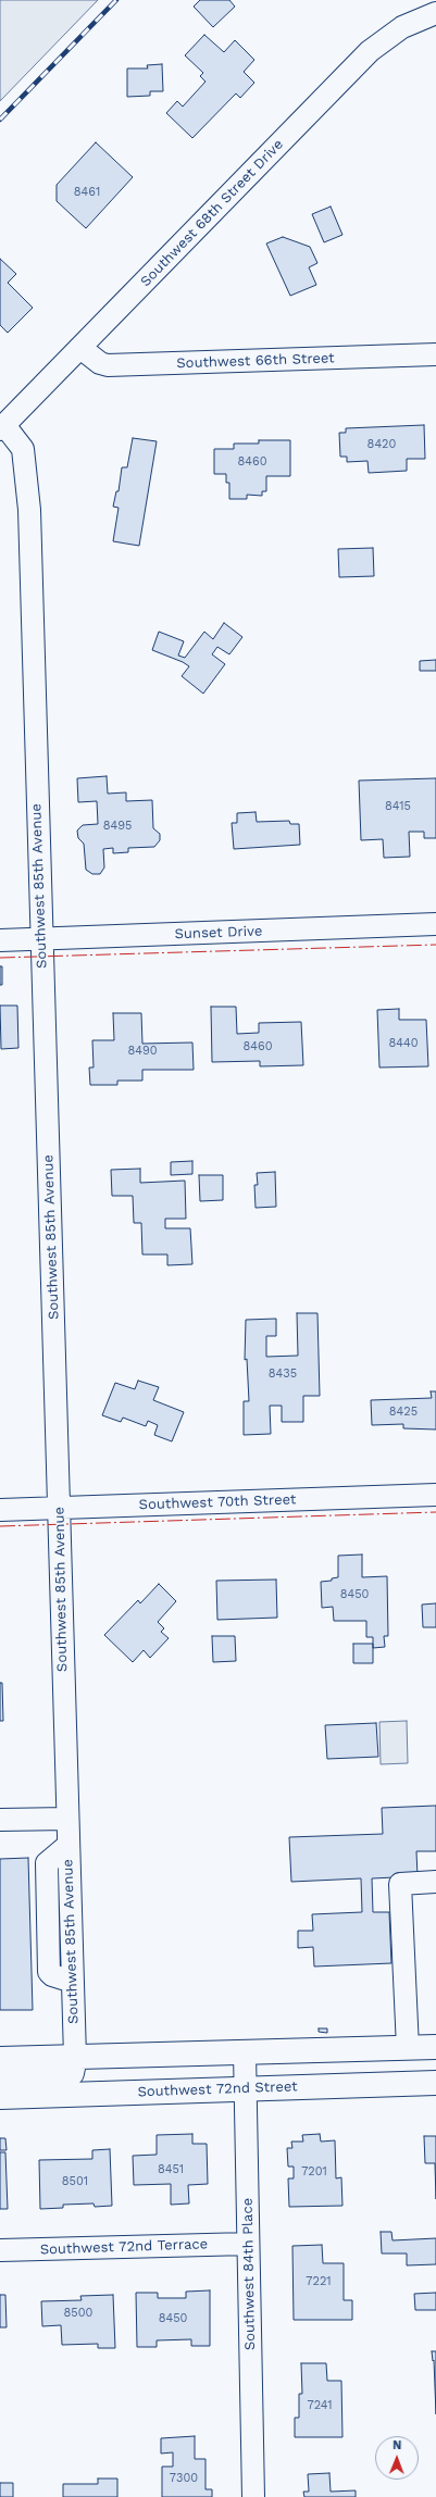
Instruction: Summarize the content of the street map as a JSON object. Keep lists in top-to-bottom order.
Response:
{
  "streets": {
    "main road": ["Southwest 72nd Street"],
    "street": [
      "Southwest 68th Street Drive",
      "Southwest 66th Street",
      "Southwest 85th Avenue",
      "Sunset Drive",
      "Southwest 70th Street",
      "Southwest 72nd Terrace",
      "Southwest 84th Place"
    ]
  },
  "crossings": [
    ["Southwest 68th Street Drive", "Southwest 66th Street"],
    ["Southwest 68th Street Drive", "Southwest 85th Avenue"],
    ["Southwest 85th Avenue", "Sunset Drive"],
    ["Southwest 85th Avenue", "Southwest 70th Street"],
    ["Southwest 72nd Street", "Southwest 84th Place"],
    ["Southwest 72nd Terrace", "Southwest 84th Place"]
  ],
  "house_numbers": [
    "8461",
    "8420",
    "8460",
    "8415",
    "8495",
    "8440",
    "8460",
    "8490",
    "8435",
    "8425",
    "8450",
    "8451",
    "7201",
    "8501",
    "7221",
    "8500",
    "8450",
    "7241",
    "7300"
  ],
  "north": "top"
}
